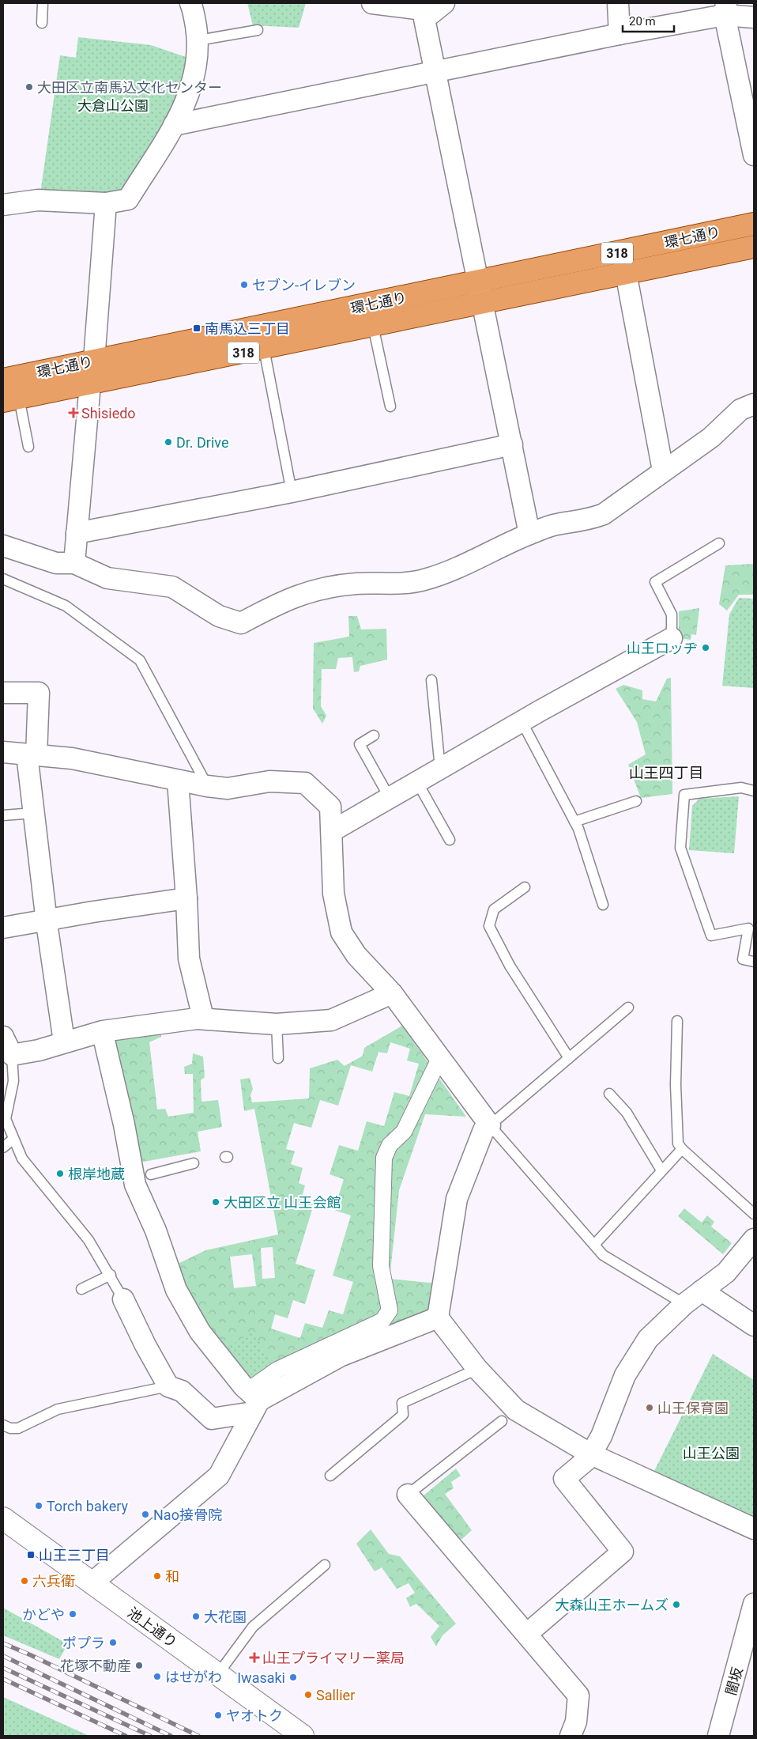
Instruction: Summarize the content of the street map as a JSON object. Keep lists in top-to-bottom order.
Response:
{
  "streets": {
    "main road": ["環七通り", "318", "池上通り"],
    "street": ["闇坂"]
  },
  "districts": ["山王四丁目"],
  "parks": ["大倉山公園", "山王公園"],
  "places": {
    "other": [
      "大田区立南馬込文化センター",
      "セブン-イレブン",
      "Dr. Drive",
      "山王ロッヂ",
      "根岸地蔵",
      "大田区立 山王会館",
      "山王保育園",
      "Torch bakery",
      "Nao接骨院",
      "和",
      "六兵衛",
      "大森山王ホームズ",
      "かどや",
      "大花園",
      "ポプラ",
      "花塚不動産",
      "はせがわ",
      "Iwasaki",
      "Sallier",
      "ヤオトク"
    ],
    "transit": ["南馬込三丁目", "山王三丁目"],
    "health": ["Shisiedo", "山王プライマリー薬局"]
  },
  "scale_bar": "20 m"
}
